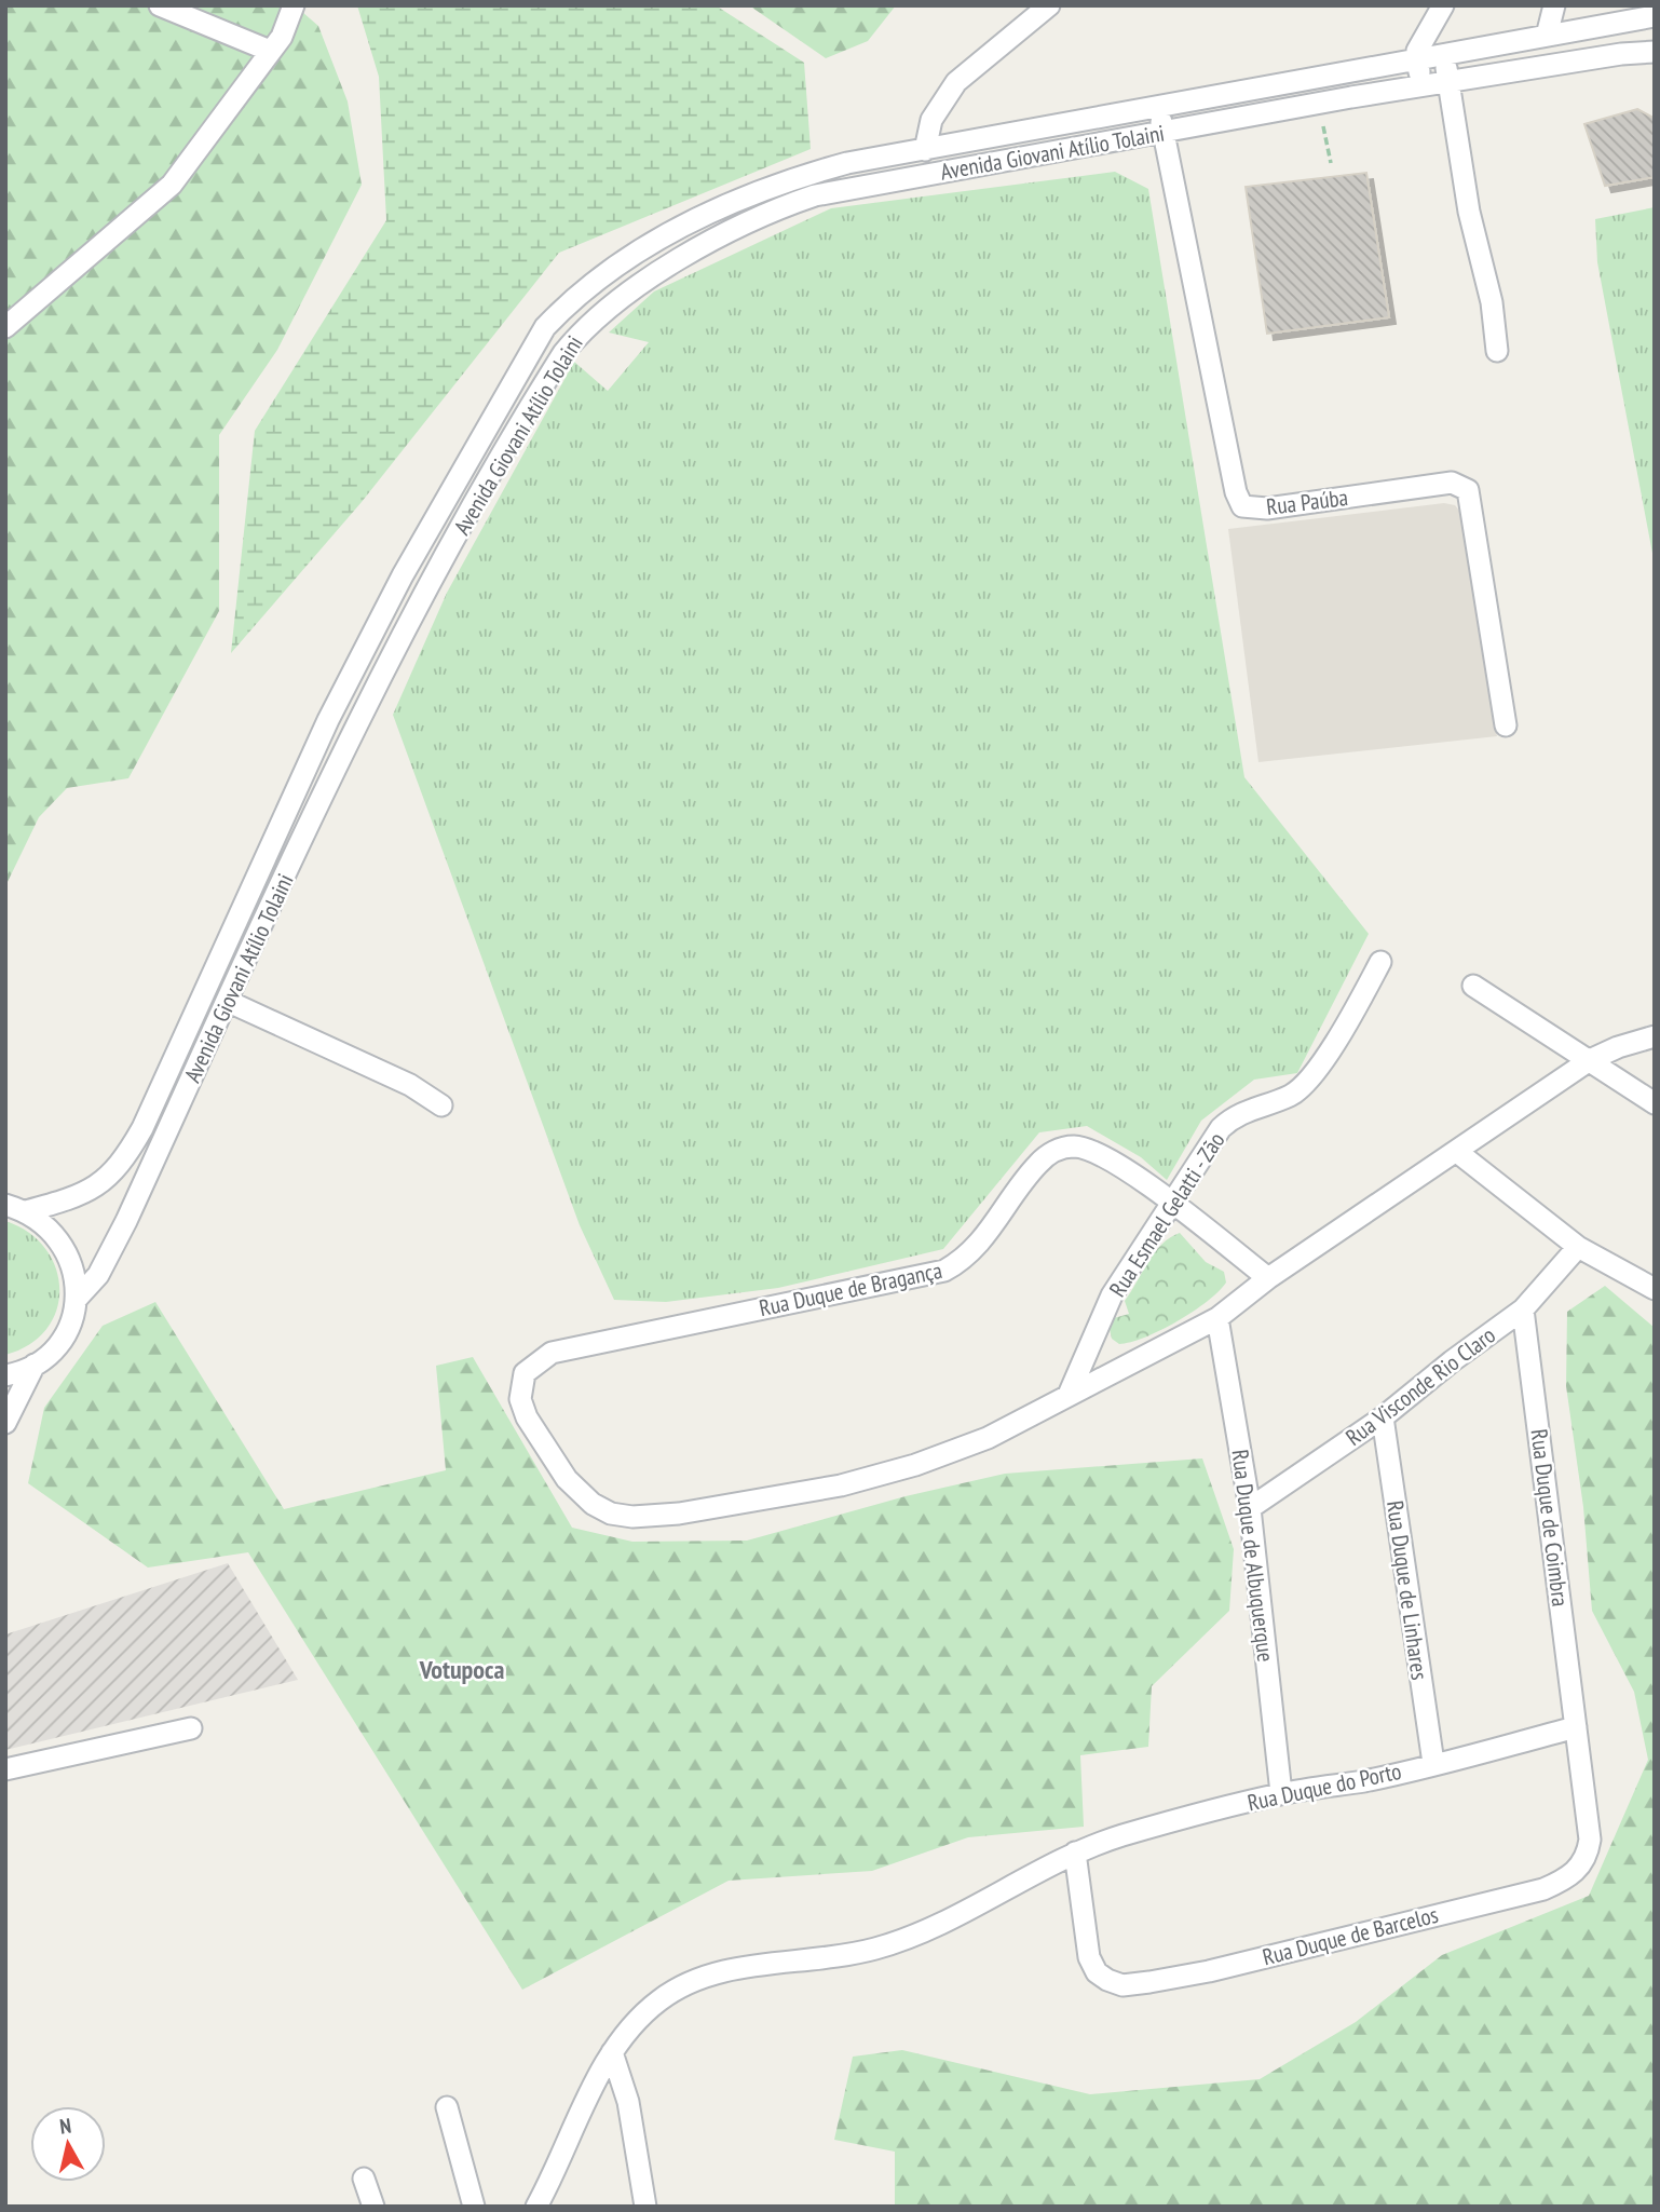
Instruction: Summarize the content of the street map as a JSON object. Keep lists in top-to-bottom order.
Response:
{
  "streets": {
    "street": [
      "Avenida Giovani Atílio Tolaini",
      "Rua Paúba",
      "Rua Esmael Gelatti - Zão",
      "Rua Duque de Bragança",
      "Rua Visconde Rio Claro",
      "Rua Duque de Coimbra",
      "Rua Duque de Albuquerque",
      "Rua Duque de Linhares",
      "Rua Duque do Porto",
      "Rua Duque de Barcelos"
    ]
  },
  "crossings": [
    ["Avenida Giovani Atílio Tolaini", "Rua Paúba"],
    ["Rua Esmael Gelatti - Zão", "Rua Duque de Bragança"],
    ["Rua Visconde Rio Claro", "Rua Duque de Coimbra"],
    ["Rua Visconde Rio Claro", "Rua Duque de Albuquerque"],
    ["Rua Visconde Rio Claro", "Rua Duque de Linhares"],
    ["Rua Duque de Coimbra", "Rua Duque do Porto"],
    ["Rua Duque de Coimbra", "Rua Duque de Barcelos"],
    ["Rua Duque de Albuquerque", "Rua Duque do Porto"],
    ["Rua Duque de Linhares", "Rua Duque do Porto"],
    ["Rua Duque do Porto", "Rua Duque de Barcelos"]
  ],
  "districts": ["Votupoca"],
  "north": "top"
}
